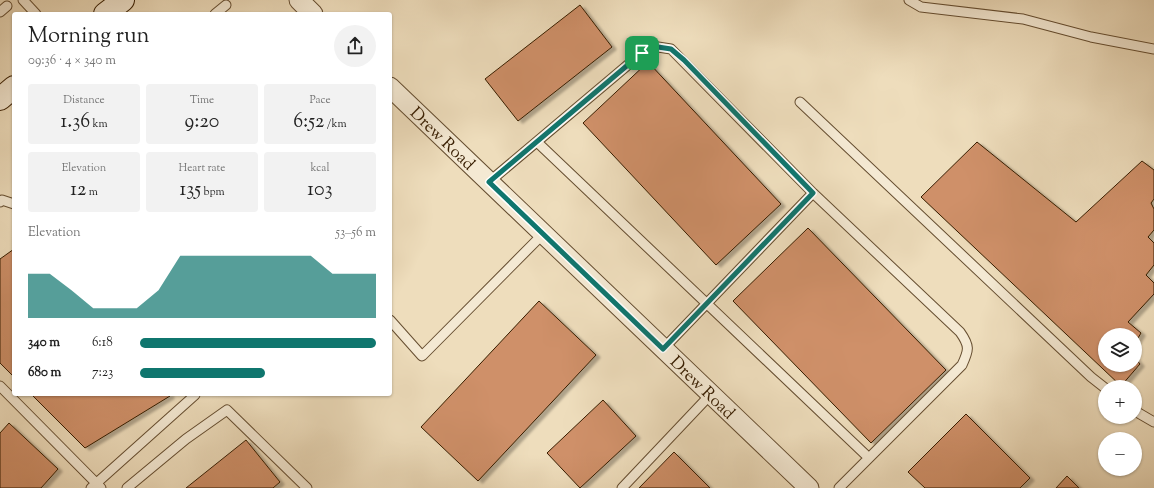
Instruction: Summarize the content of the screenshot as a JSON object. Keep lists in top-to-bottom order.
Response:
{
  "streets": {
    "street": ["Drew Road"]
  },
  "page": {
    "heading": ["Morning run", "09:36 · 4 × 340 m"],
    "stats": [
      ["Distance", "1.36 km"],
      ["Time", "9:20"],
      ["Pace", "6:52 /km"],
      ["Elevation", "12 m"],
      ["Heart rate", "135 bpm"],
      ["kcal", "103"]
    ],
    "chart": ["Elevation", "53–56 m"],
    "map_buttons": ["+", "−"],
    "list": [
      {
        "name": "340 m",
        "note": "6:18"
      },
      {
        "name": "680 m",
        "note": "7:23"
      }
    ]
  }
}
